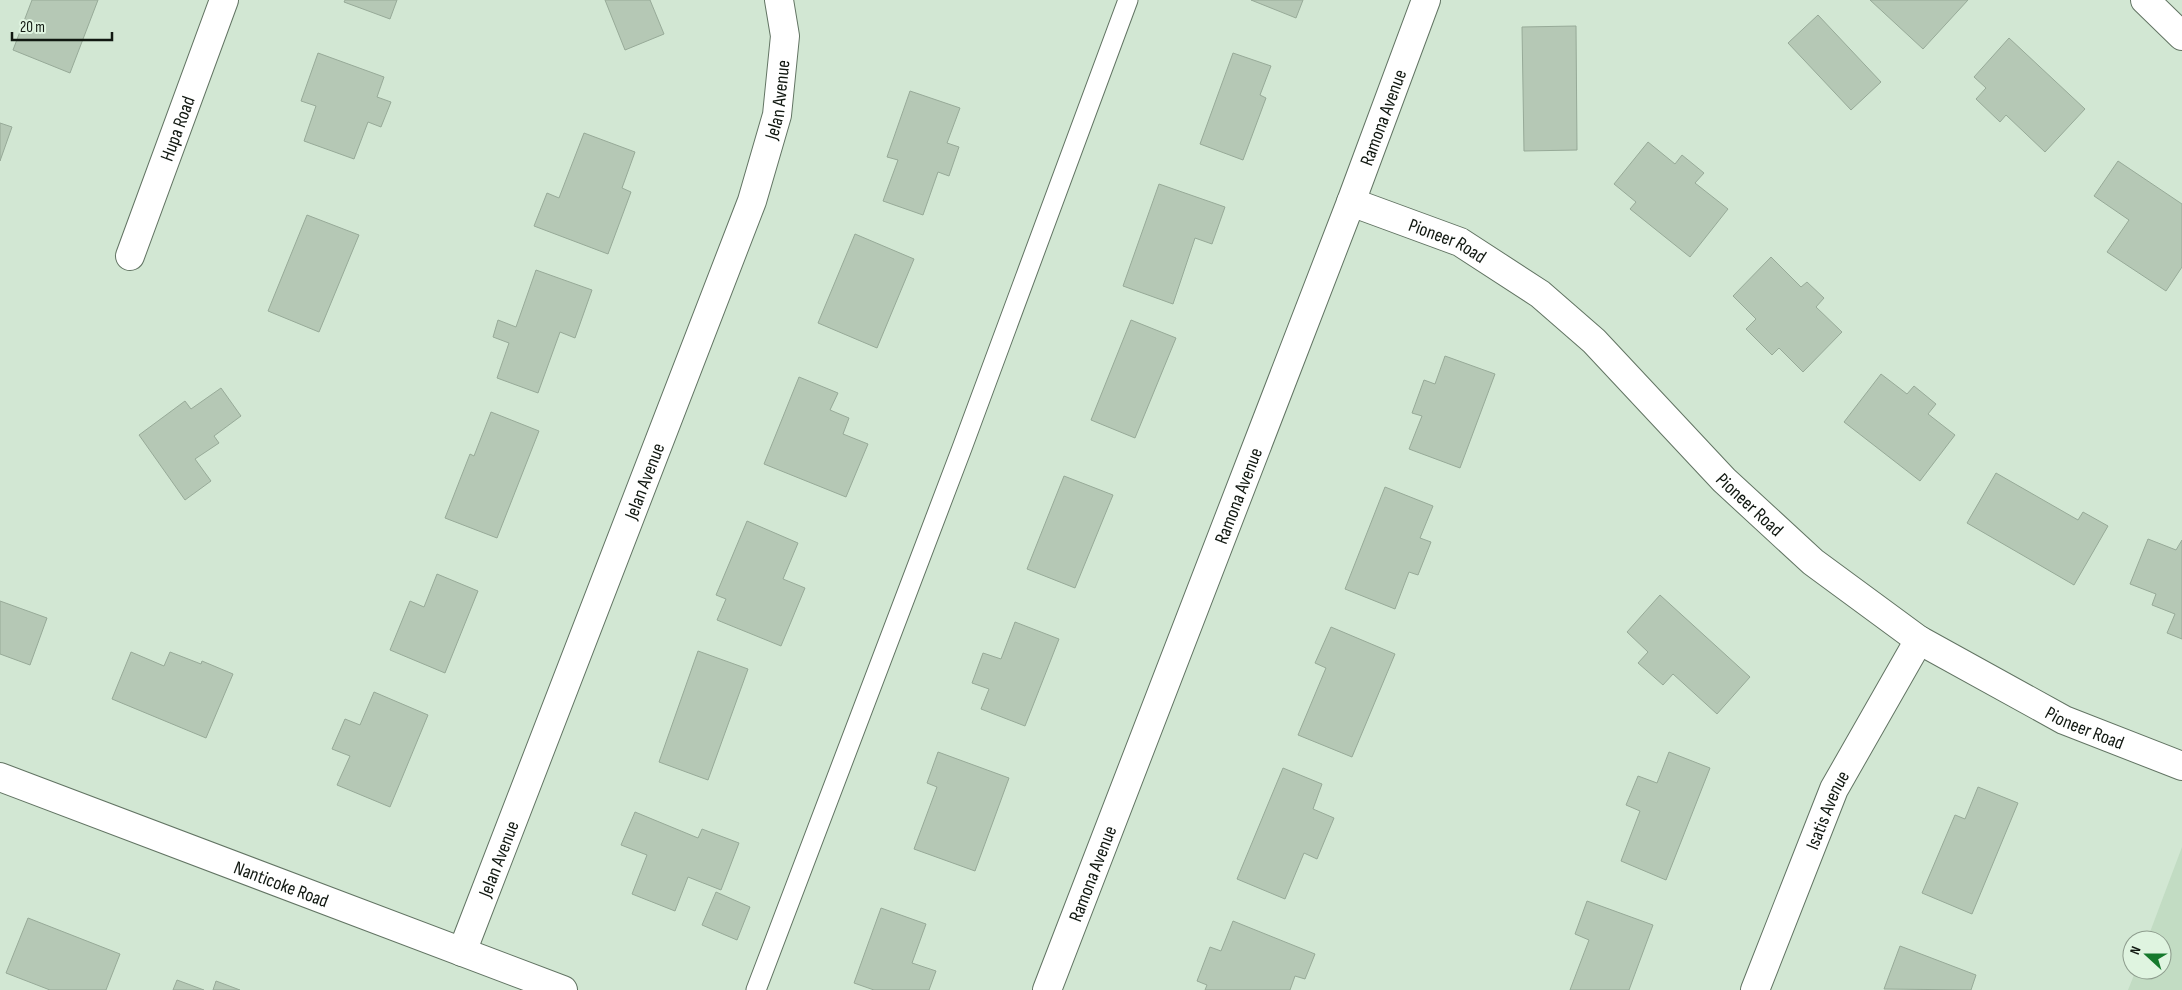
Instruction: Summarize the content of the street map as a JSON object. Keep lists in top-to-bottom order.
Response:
{
  "streets": {
    "street": [
      "Jelan Avenue",
      "Ramona Avenue",
      "Hupa Road",
      "Pioneer Road",
      "Isatis Avenue",
      "Nanticoke Road"
    ]
  },
  "crossings": [
    ["Jelan Avenue", "Nanticoke Road"],
    ["Ramona Avenue", "Pioneer Road"],
    ["Pioneer Road", "Isatis Avenue"]
  ],
  "scale_bar": "20 m",
  "north": "left"
}
